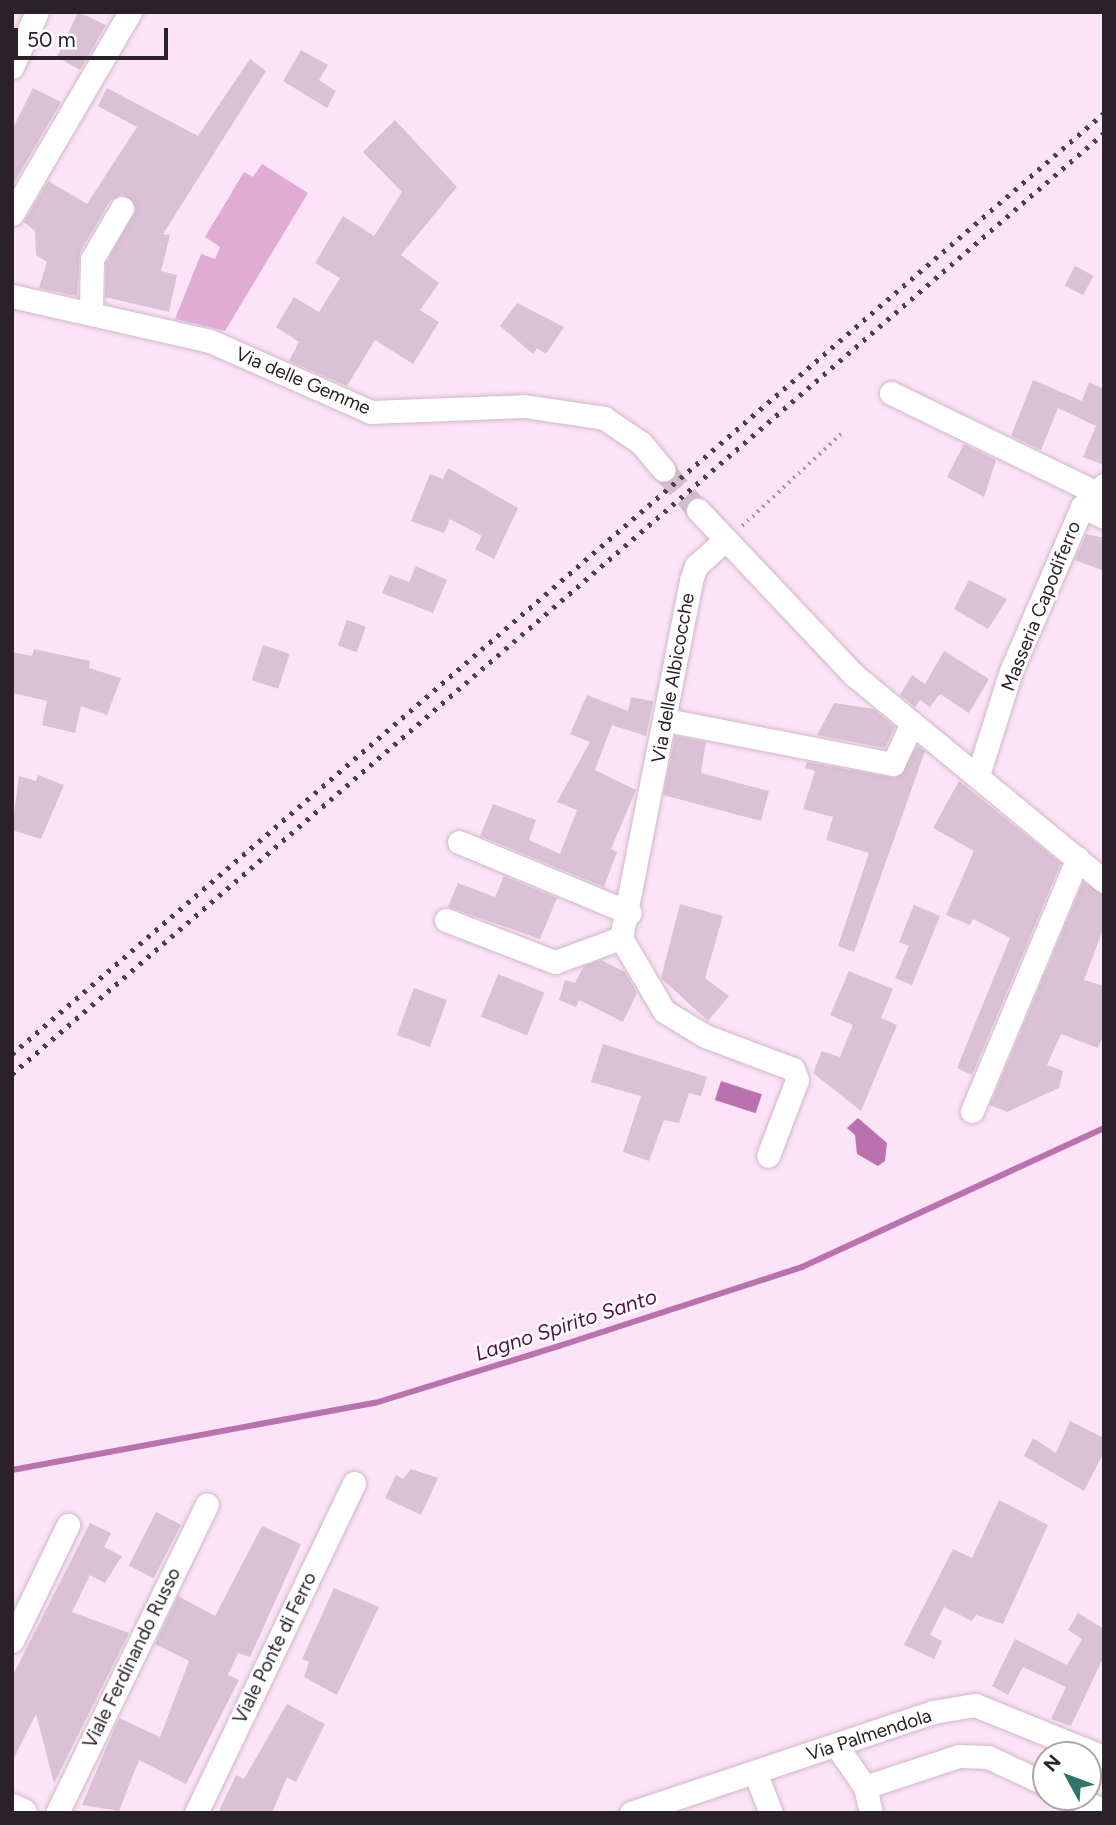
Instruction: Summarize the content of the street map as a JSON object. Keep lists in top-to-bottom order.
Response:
{
  "streets": {
    "street": [
      "Via delle Gemme",
      "Masseria Capodiferro",
      "Via delle Albicocche",
      "Viale Ponte di Ferro",
      "Viale Ferdinando Russo",
      "Via Palmendola"
    ]
  },
  "water": ["Lagno Spirito Santo"],
  "scale_bar": "50 m",
  "north": "top left"
}
